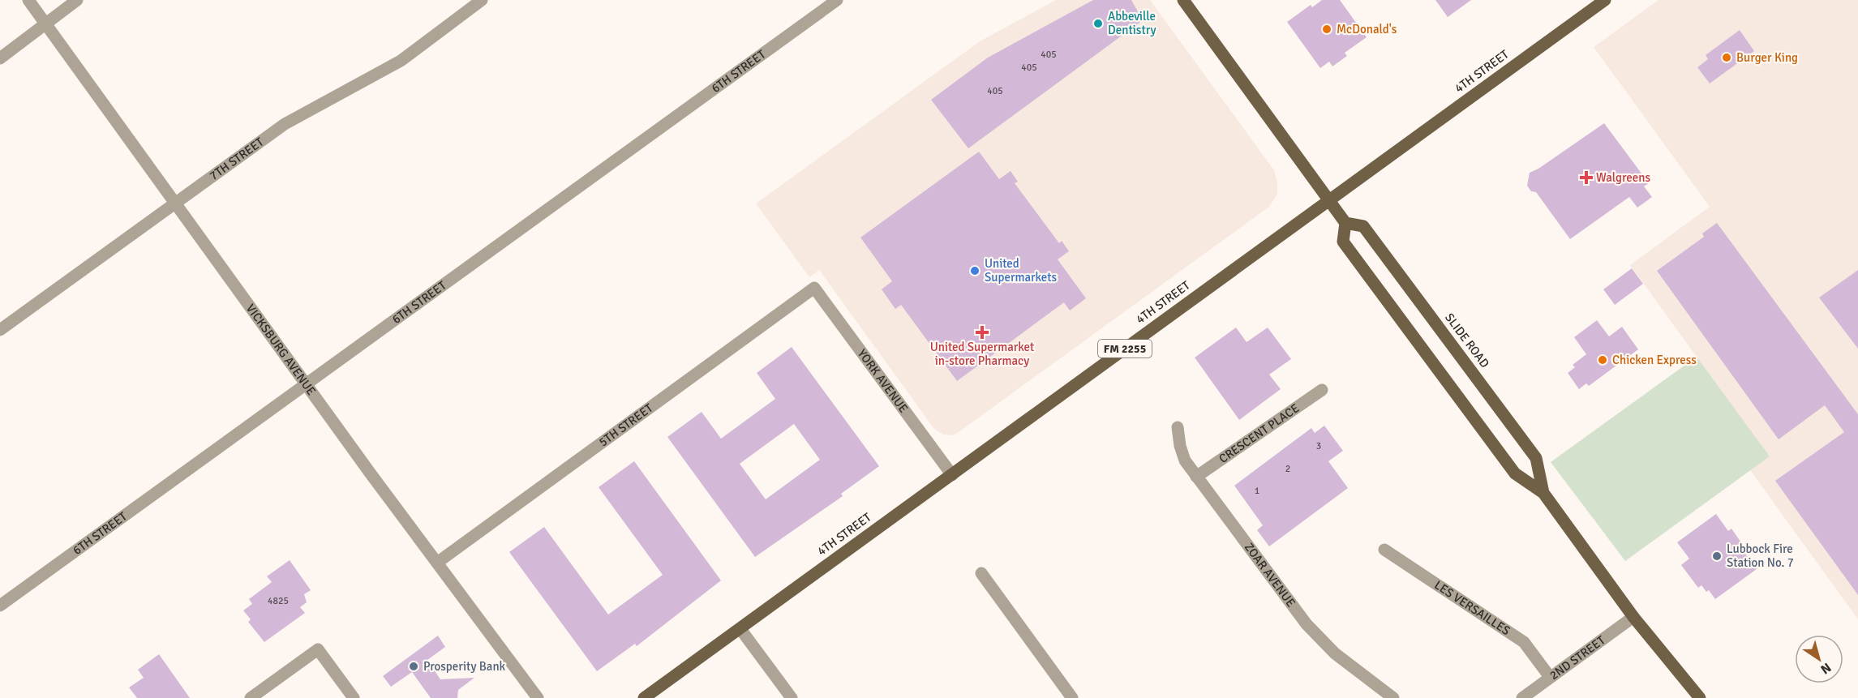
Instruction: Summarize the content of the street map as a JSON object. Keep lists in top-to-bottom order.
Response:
{
  "streets": {
    "main road": ["4TH STREET", "SLIDE ROAD", "FM 2255"],
    "street": [
      "6TH STREET",
      "7TH STREET",
      "VICKSBURG AVENUE",
      "YORK AVENUE",
      "5TH STREET",
      "CRESCENT PLACE",
      "ZOAR AVENUE",
      "LES VERSAILLES",
      "2ND STREET"
    ]
  },
  "crossings": [
    ["4TH STREET", "YORK AVENUE"],
    ["6TH STREET", "VICKSBURG AVENUE"],
    ["7TH STREET", "VICKSBURG AVENUE"],
    ["SLIDE ROAD", "2ND STREET"],
    ["VICKSBURG AVENUE", "5TH STREET"],
    ["YORK AVENUE", "5TH STREET"],
    ["CRESCENT PLACE", "ZOAR AVENUE"],
    ["LES VERSAILLES", "2ND STREET"]
  ],
  "places": {
    "other": [
      "Abbeville Dentistry",
      "McDonald's",
      "Burger King",
      "United Supermarkets",
      "Chicken Express",
      "Lubbock Fire Station No. 7",
      "Prosperity Bank"
    ],
    "health": ["Walgreens", "United Supermarket in-store Pharmacy"]
  },
  "house_numbers": [
    "405",
    "405",
    "405",
    "3",
    "2",
    "1",
    "4825"
  ],
  "north": "bottom right"
}
